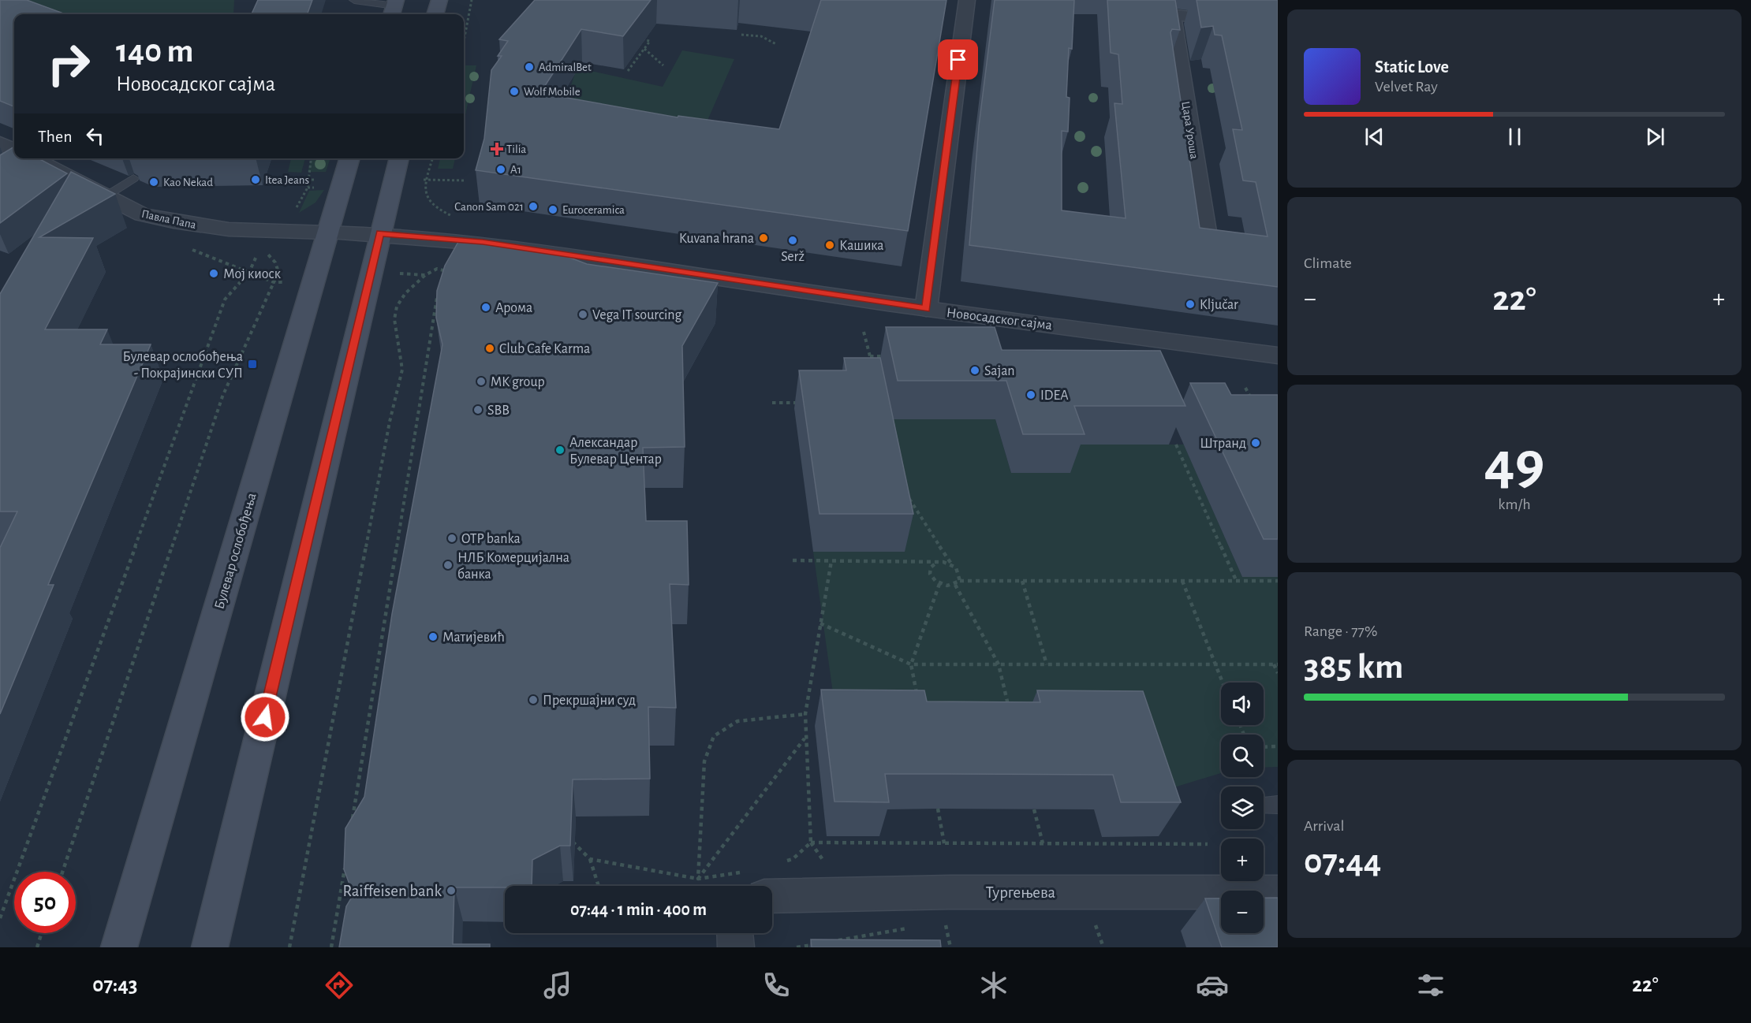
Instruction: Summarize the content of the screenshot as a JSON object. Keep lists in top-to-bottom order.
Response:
{
  "streets": {
    "main road": ["Булевар ослобођења"],
    "street": [
      "Цара Уроша",
      "Павла Папа",
      "Новосадског сајма",
      "Тургењева"
    ]
  },
  "crossings": [
    ["Павла Папа", "Новосадског сајма"],
    ["Павла Папа", "Булевар ослобођења"],
    ["Новосадског сајма", "Булевар ослобођења"]
  ],
  "places": {
    "other": [
      "AdmiralBet",
      "Wolf Mobile",
      "A1",
      "Itea Jeans",
      "Kao Nekad",
      "Canon Sam 021",
      "Euroceramica",
      "Kuvana hrana",
      "Serž",
      "Кашика",
      "Мој киоск",
      "Ključar",
      "Арома",
      "Vega IT sourcing",
      "Club Cafe Karma",
      "Sajan",
      "MK group",
      "IDEA",
      "SBB",
      "Штранд",
      "Александар Булевар Центар",
      "OTP banka",
      "НЛБ Комерцијална банка",
      "Матијевић",
      "Прекршајни суд",
      "Raiffeisen bank"
    ],
    "health": ["Tilia"],
    "transit": ["Булевар ослобођења - Покрајински СУП"]
  },
  "page": {
    "turn": ["140 m", "Новосадског сајма"],
    "song": ["Static Love", "Velvet Ray"],
    "then": "Then",
    "tile": [
      "Climate",
      ["49", "km/h"],
      ["Range · 77%", "385 km"],
      ["Arrival", "07:44"]
    ],
    "heat": ["−", "22°", "+"],
    "map_buttons": ["+", "−"],
    "limit": "50",
    "trip": "07:44 · 1 min · 400 m",
    "tabs": ["07:43", "22°"]
  }
}
